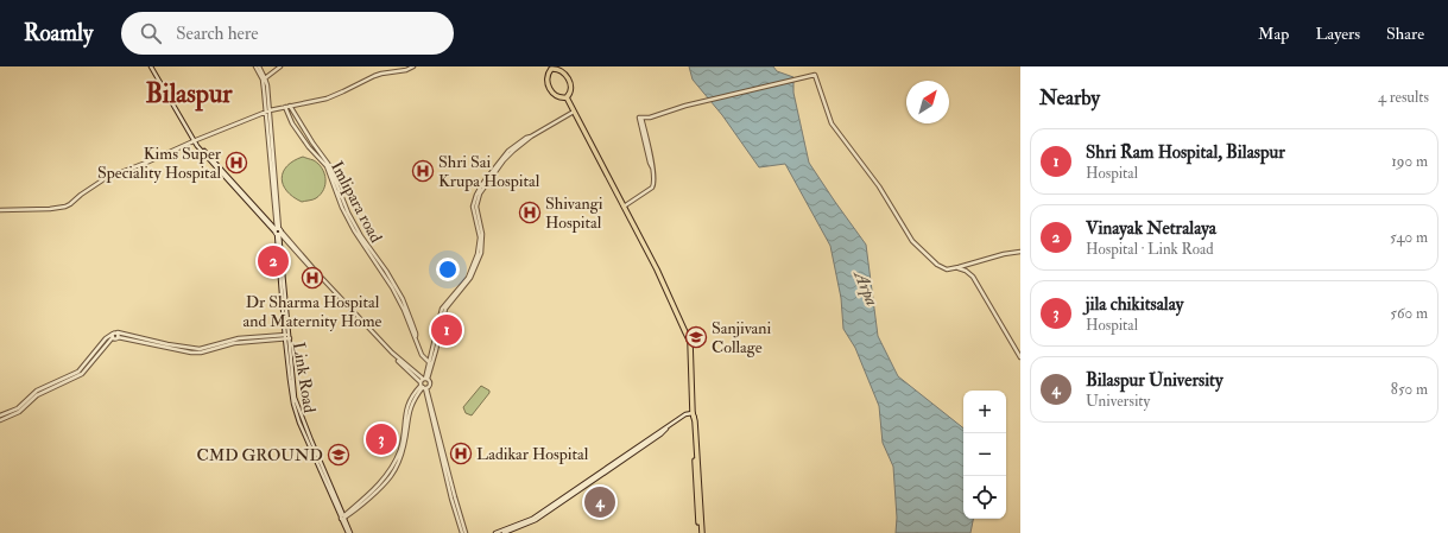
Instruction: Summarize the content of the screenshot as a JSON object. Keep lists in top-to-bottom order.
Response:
{
  "streets": {
    "street": ["Imlipara road", "Link Road"]
  },
  "districts": ["Bilaspur"],
  "water": ["Arpa"],
  "places": {
    "hospital": [
      "Kims Super Speciality Hospital",
      "Shri Sai Krupa Hospital",
      "Shivangi Hospital",
      "Dr Sharma Hospital and Maternity Home",
      "Ladikar Hospital"
    ],
    "school or university": ["Sanjivani Collage", "CMD GROUND"]
  },
  "north": "top right",
  "page": {
    "header": "Roamly",
    "search": "Search here",
    "nav": ["Map", "Layers", "Share"],
    "heading": ["Nearby", "4 results"],
    "list": [
      {
        "mark": "1",
        "name": "Shri Ram Hospital, Bilaspur",
        "note": "Hospital",
        "value": "190 m"
      },
      {
        "mark": "2",
        "name": "Vinayak Netralaya",
        "note": "Hospital · Link Road",
        "value": "540 m"
      },
      {
        "mark": "3",
        "name": "jila chikitsalay",
        "note": "Hospital",
        "value": "560 m"
      },
      {
        "mark": "4",
        "name": "Bilaspur University",
        "note": "University",
        "value": "850 m"
      }
    ],
    "pins": [
      "2",
      "1",
      "3",
      "4"
    ],
    "map_buttons": ["+", "−"]
  }
}
